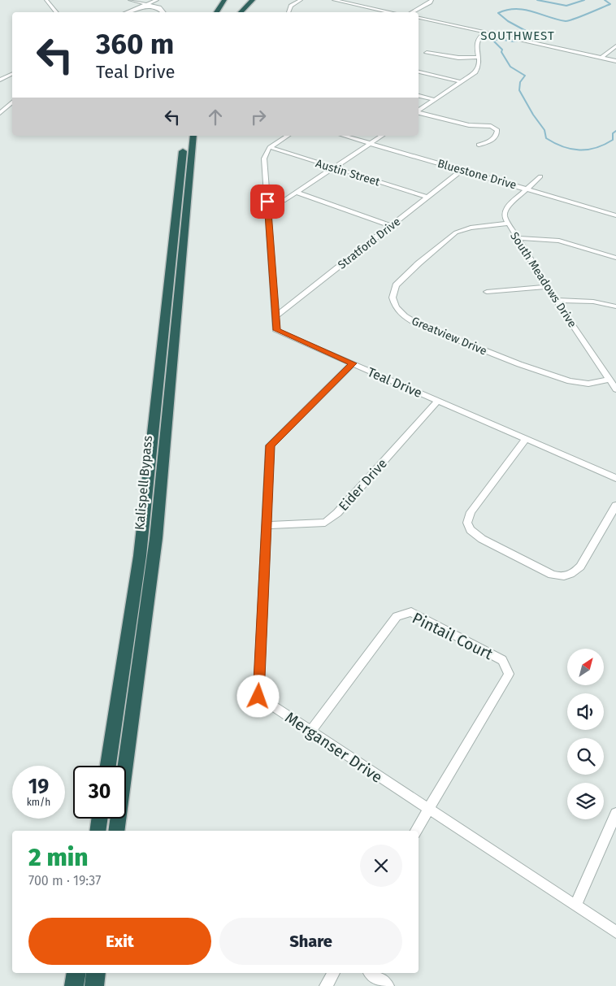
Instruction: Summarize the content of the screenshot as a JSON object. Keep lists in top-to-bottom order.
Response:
{
  "streets": {
    "highway": ["Kalispell Bypass"],
    "street": [
      "Austin Street",
      "Bluestone Drive",
      "Stratford Drive",
      "South Meadows Drive",
      "Greatview Drive",
      "Teal Drive",
      "Eider Drive",
      "Pintail Court",
      "Merganser Drive"
    ]
  },
  "crossings": [
    ["Austin Street", "Stratford Drive"],
    ["Austin Street", "Teal Drive"],
    ["Bluestone Drive", "Stratford Drive"],
    ["Bluestone Drive", "South Meadows Drive"],
    ["Stratford Drive", "Teal Drive"],
    ["South Meadows Drive", "Greatview Drive"],
    ["Teal Drive", "Eider Drive"],
    ["Teal Drive", "Merganser Drive"],
    ["Eider Drive", "Merganser Drive"],
    ["Pintail Court", "Merganser Drive"]
  ],
  "districts": ["SOUTHWEST"],
  "north": "top right",
  "page": {
    "turn": ["360 m", "Teal Drive"],
    "speed": "19 km/h",
    "limit": "30",
    "heading": ["2 min", "700 m · 19:37"],
    "buttons": ["Exit", "Share"]
  }
}
